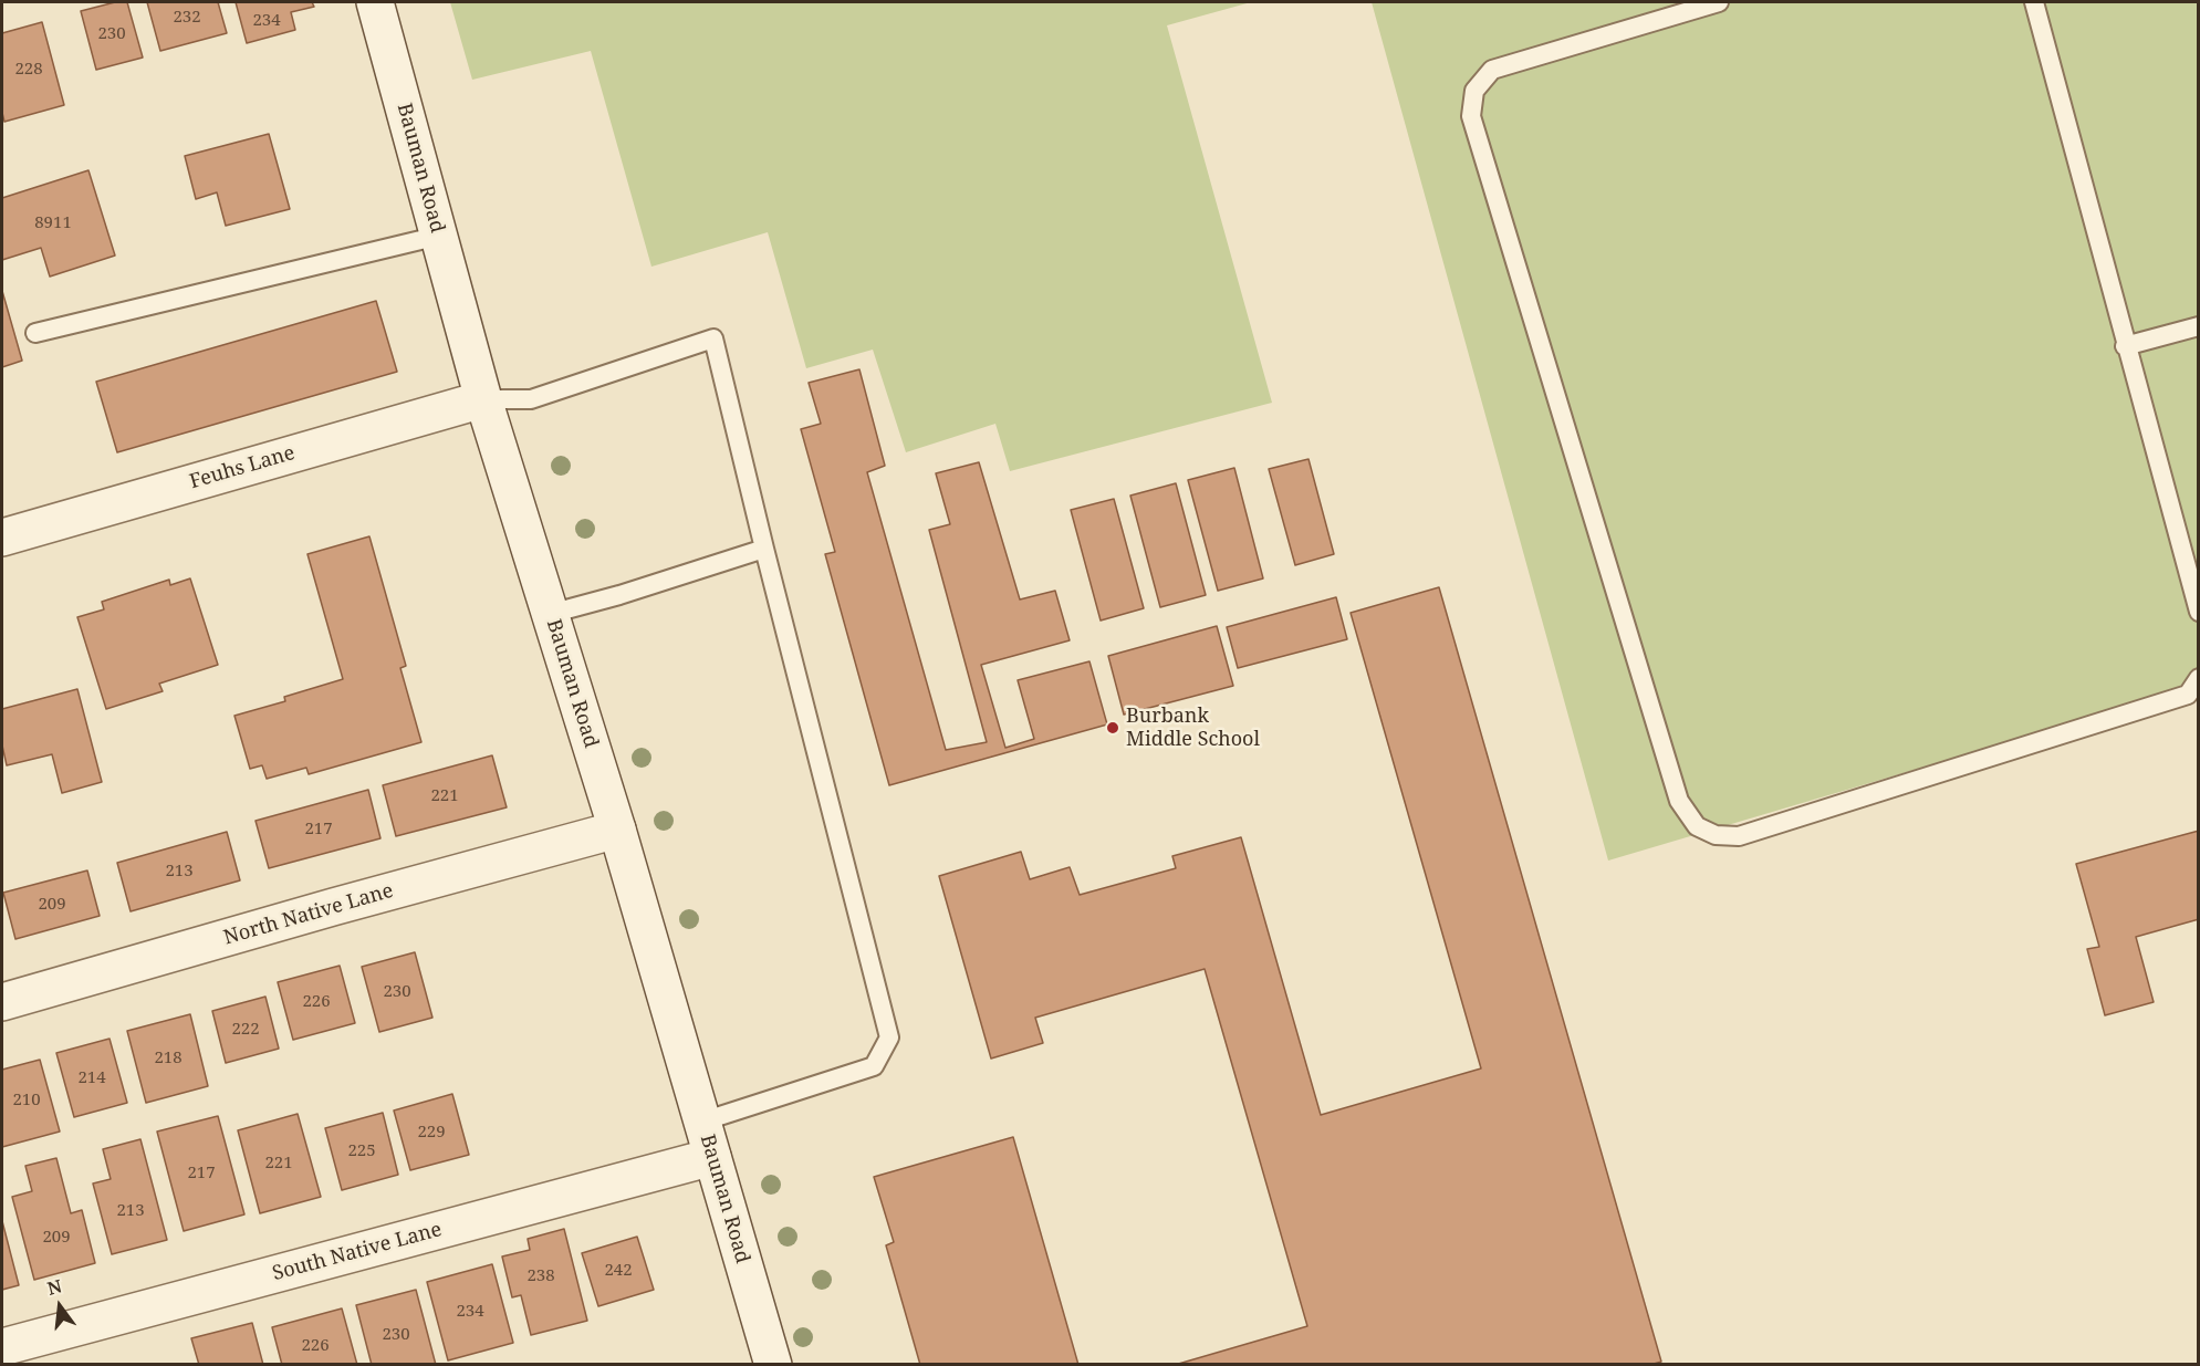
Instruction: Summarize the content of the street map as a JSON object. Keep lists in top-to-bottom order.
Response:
{
  "streets": {
    "street": [
      "Bauman Road",
      "Feuhs Lane",
      "North Native Lane",
      "South Native Lane"
    ]
  },
  "crossings": [
    ["Bauman Road", "Feuhs Lane"],
    ["Bauman Road", "North Native Lane"],
    ["Bauman Road", "South Native Lane"]
  ],
  "places": ["Burbank Middle School"],
  "house_numbers": [
    "232",
    "234",
    "230",
    "228",
    "8911",
    "221",
    "217",
    "213",
    "209",
    "230",
    "226",
    "222",
    "218",
    "214",
    "210",
    "229",
    "225",
    "221",
    "217",
    "213",
    "209",
    "242",
    "238",
    "234",
    "230",
    "226"
  ],
  "north": "top"
}
